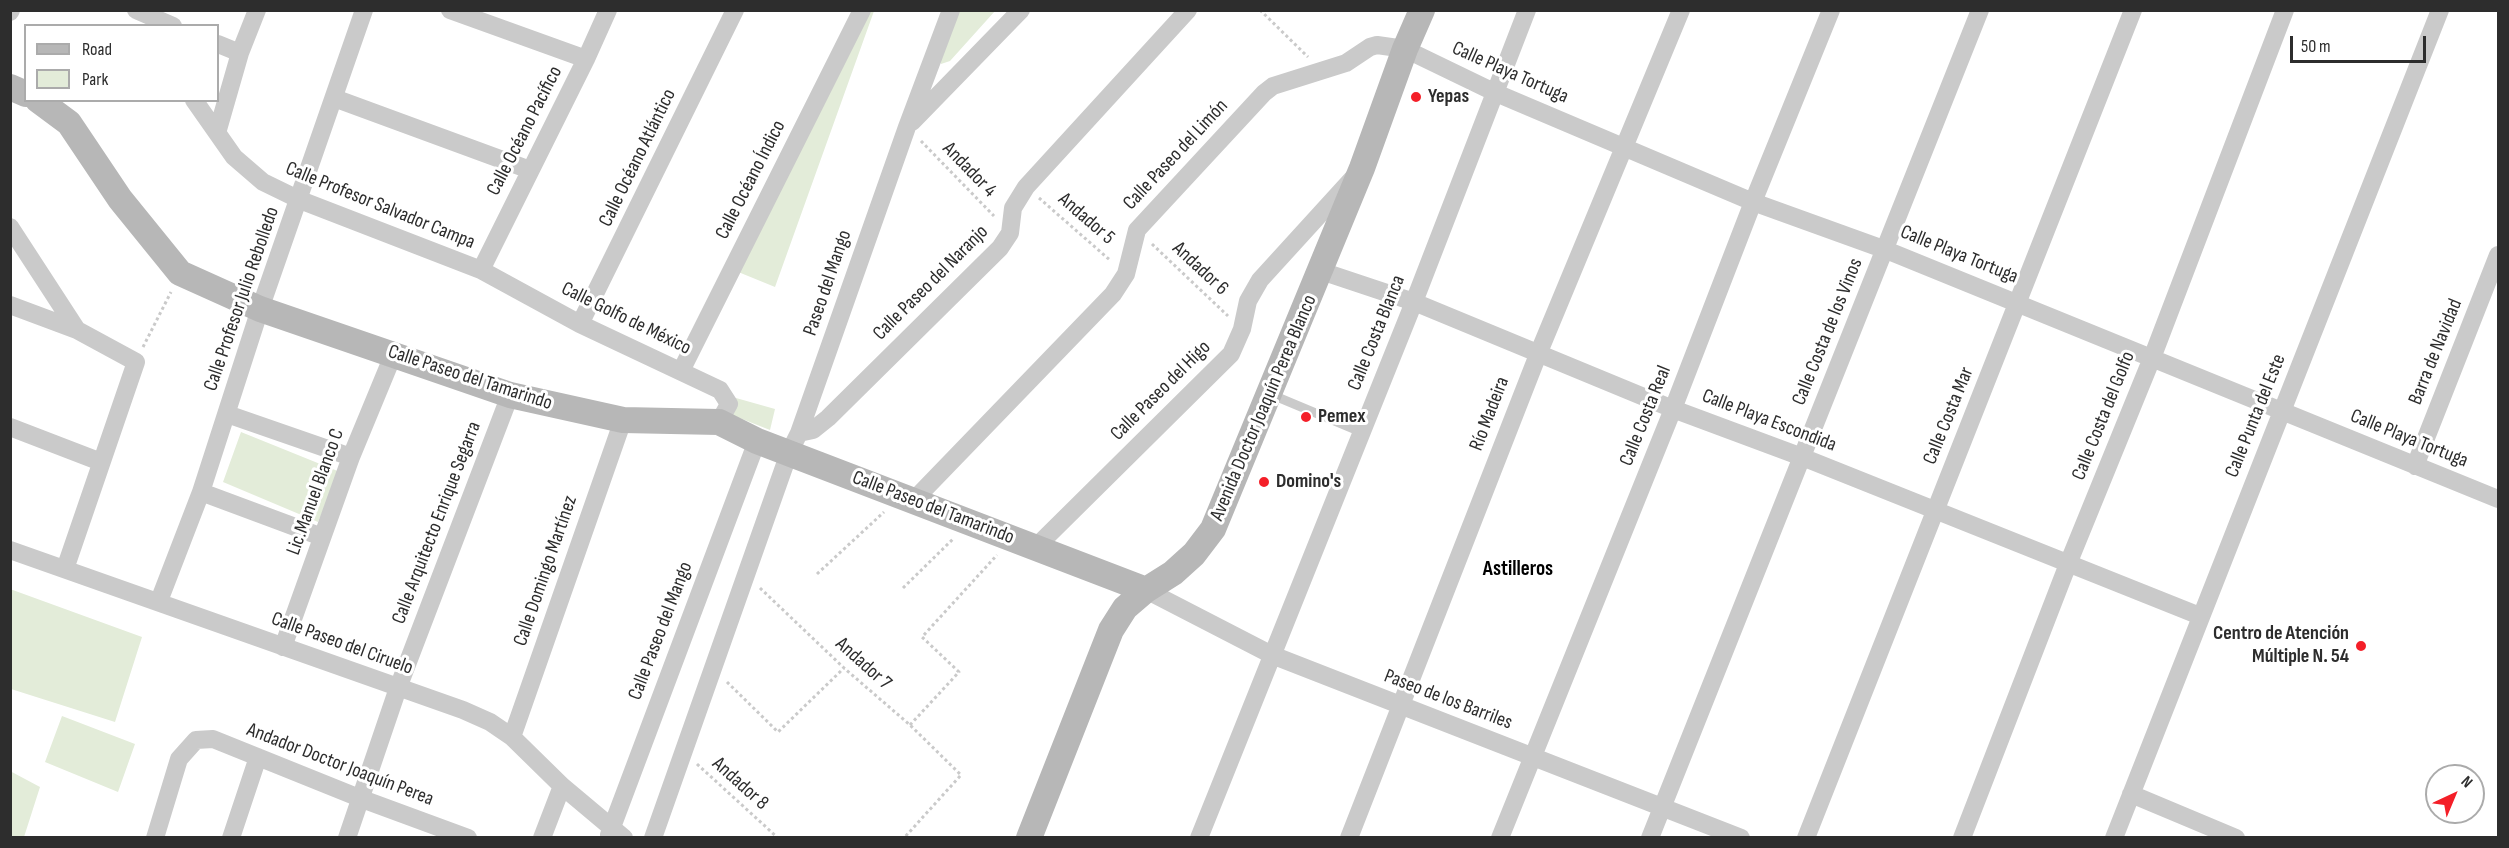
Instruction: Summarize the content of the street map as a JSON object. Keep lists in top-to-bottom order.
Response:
{
  "streets": {
    "street": [
      "Calle Playa Tortuga",
      "Calle Océano Pacífico",
      "Calle Paseo del Limón",
      "Calle Océano Atlántico",
      "Calle Océano Índico",
      "Calle Profesor Salvador Campa",
      "Paseo del Mango",
      "Calle Paseo del Naranjo",
      "Calle Profesor Julio Rebolledo",
      "Calle Golfo de México",
      "Calle Costa de los Vinos",
      "Calle Costa Blanca",
      "Barra de Navidad",
      "Calle Paseo del Tamarindo",
      "Calle Paseo del Higo",
      "Avenida Doctor Joaquín Perea Blanco",
      "Río Madeira",
      "Calle Costa Real",
      "Calle Costa Mar",
      "Calle Costa del Golfo",
      "Calle Punta del Este",
      "Calle Playa Escondida",
      "Lic.Manuel Blanco C",
      "Calle Arquitecto Enrique Segarra",
      "Calle Domingo Martínez",
      "Calle Paseo del Mango",
      "Calle Paseo del Ciruelo",
      "Paseo de los Barriles",
      "Andador Doctor Joaquín Perea"
    ],
    "path": [
      "Andador 4",
      "Andador 5",
      "Andador 6",
      "Andador 7",
      "Andador 8"
    ]
  },
  "crossings": [
    ["Calle Playa Tortuga", "Calle Paseo del Limón"],
    ["Calle Playa Tortuga", "Calle Costa de los Vinos"],
    ["Calle Playa Tortuga", "Calle Costa Blanca"],
    ["Calle Playa Tortuga", "Barra de Navidad"],
    ["Calle Playa Tortuga", "Avenida Doctor Joaquín Perea Blanco"],
    ["Calle Playa Tortuga", "Río Madeira"],
    ["Calle Playa Tortuga", "Calle Costa Real"],
    ["Calle Playa Tortuga", "Calle Costa Mar"],
    ["Calle Playa Tortuga", "Calle Costa del Golfo"],
    ["Calle Playa Tortuga", "Calle Punta del Este"],
    ["Calle Océano Pacífico", "Calle Profesor Salvador Campa"],
    ["Calle Océano Pacífico", "Calle Golfo de México"],
    ["Calle Paseo del Limón", "Andador 5"],
    ["Calle Paseo del Limón", "Andador 6"],
    ["Calle Paseo del Limón", "Calle Paseo del Tamarindo"],
    ["Calle Paseo del Limón", "Avenida Doctor Joaquín Perea Blanco"],
    ["Calle Océano Atlántico", "Calle Golfo de México"],
    ["Andador 4", "Paseo del Mango"],
    ["Andador 4", "Calle Paseo del Naranjo"],
    ["Calle Océano Índico", "Calle Golfo de México"],
    ["Calle Profesor Salvador Campa", "Calle Profesor Julio Rebolledo"],
    ["Calle Profesor Salvador Campa", "Calle Golfo de México"],
    ["Andador 5", "Calle Paseo del Naranjo"],
    ["Andador 6", "Calle Paseo del Higo"],
    ["Paseo del Mango", "Calle Paseo del Naranjo"],
    ["Paseo del Mango", "Calle Paseo del Tamarindo"],
    ["Calle Paseo del Naranjo", "Calle Paseo del Tamarindo"],
    ["Calle Profesor Julio Rebolledo", "Calle Paseo del Tamarindo"],
    ["Calle Profesor Julio Rebolledo", "Calle Paseo del Ciruelo"],
    ["Calle Golfo de México", "Calle Paseo del Tamarindo"],
    ["Calle Costa de los Vinos", "Calle Playa Escondida"],
    ["Calle Costa de los Vinos", "Paseo de los Barriles"],
    ["Calle Costa Blanca", "Calle Playa Escondida"],
    ["Calle Costa Blanca", "Paseo de los Barriles"],
    ["Calle Paseo del Tamarindo", "Calle Paseo del Higo"],
    ["Calle Paseo del Tamarindo", "Avenida Doctor Joaquín Perea Blanco"],
    ["Calle Paseo del Tamarindo", "Lic.Manuel Blanco C"],
    ["Calle Paseo del Tamarindo", "Calle Arquitecto Enrique Segarra"],
    ["Calle Paseo del Tamarindo", "Calle Domingo Martínez"],
    ["Calle Paseo del Tamarindo", "Calle Paseo del Mango"],
    ["Calle Paseo del Tamarindo", "Paseo de los Barriles"],
    ["Calle Paseo del Higo", "Avenida Doctor Joaquín Perea Blanco"],
    ["Avenida Doctor Joaquín Perea Blanco", "Calle Playa Escondida"],
    ["Avenida Doctor Joaquín Perea Blanco", "Paseo de los Barriles"],
    ["Río Madeira", "Calle Playa Escondida"],
    ["Río Madeira", "Paseo de los Barriles"],
    ["Calle Costa Real", "Calle Playa Escondida"],
    ["Calle Costa Real", "Paseo de los Barriles"],
    ["Calle Costa Mar", "Calle Playa Escondida"],
    ["Calle Costa del Golfo", "Calle Playa Escondida"],
    ["Calle Punta del Este", "Calle Playa Escondida"],
    ["Lic.Manuel Blanco C", "Calle Paseo del Ciruelo"],
    ["Calle Arquitecto Enrique Segarra", "Calle Paseo del Ciruelo"],
    ["Calle Arquitecto Enrique Segarra", "Andador Doctor Joaquín Perea"],
    ["Calle Domingo Martínez", "Calle Paseo del Ciruelo"],
    ["Calle Paseo del Mango", "Calle Paseo del Ciruelo"]
  ],
  "districts": ["Astilleros"],
  "places": [
    "Yepas",
    "Pemex",
    "Domino's",
    "Centro de Atención Múltiple N. 54"
  ],
  "legend": ["Road", "Park"],
  "scale_bar": "50 m",
  "north": "top right"
}
